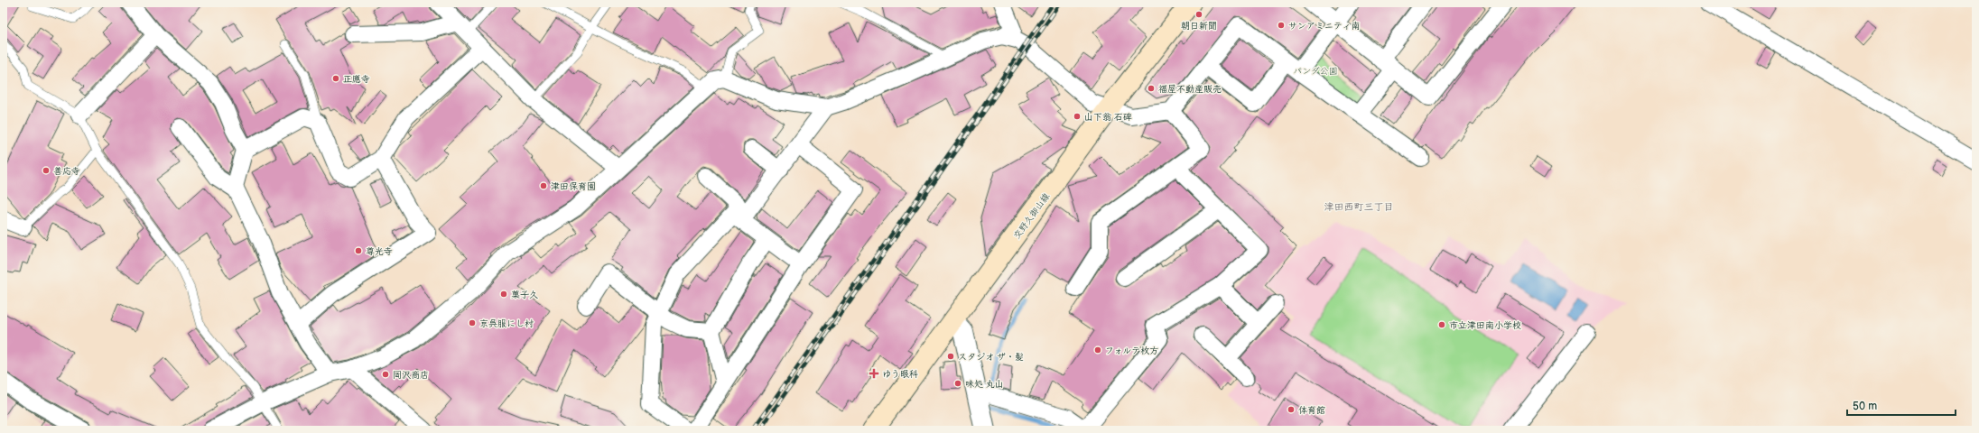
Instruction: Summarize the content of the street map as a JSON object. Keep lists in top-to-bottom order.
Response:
{
  "streets": {
    "main road": ["交野久御山線"]
  },
  "districts": ["津田西町三丁目"],
  "parks": ["パンダ公園"],
  "places": {
    "other": [
      "朝日新聞",
      "サンアミニティ南",
      "正應寺",
      "福屋不動産販売",
      "山下翁 石碑",
      "善応寺",
      "津田保育園",
      "尊光寺",
      "菓子久",
      "京呉服にし村",
      "市立津田南小学校",
      "フォルテ枚方",
      "スタジオ ザ・髪",
      "岡沢商店",
      "味処 丸山",
      "体育館"
    ],
    "health": ["ゆう眼科"]
  },
  "scale_bar": "50 m"
}
